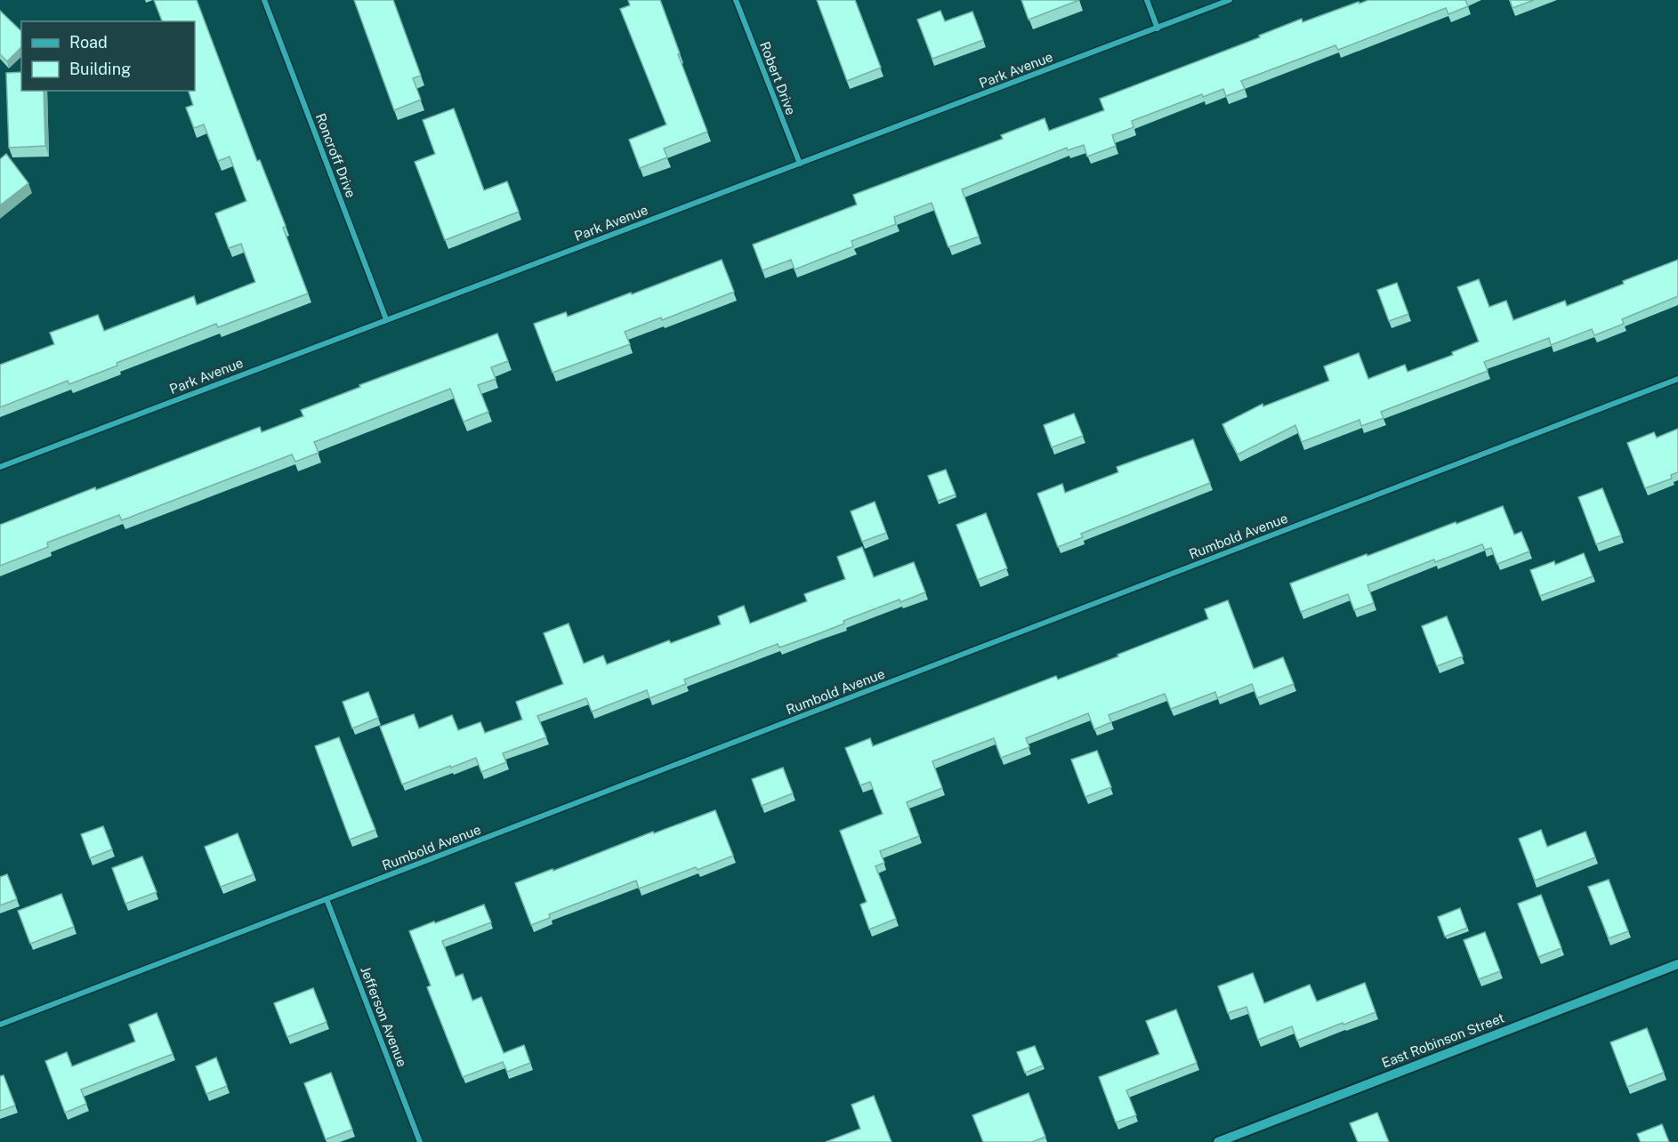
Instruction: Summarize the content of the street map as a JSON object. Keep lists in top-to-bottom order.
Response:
{
  "streets": {
    "street": [
      "Park Avenue",
      "Robert Drive",
      "Roncroff Drive",
      "Rumbold Avenue",
      "Jefferson Avenue",
      "East Robinson Street"
    ]
  },
  "crossings": [
    ["Park Avenue", "Robert Drive"],
    ["Park Avenue", "Roncroff Drive"],
    ["Rumbold Avenue", "Jefferson Avenue"]
  ],
  "legend": ["Road", "Building"]
}
